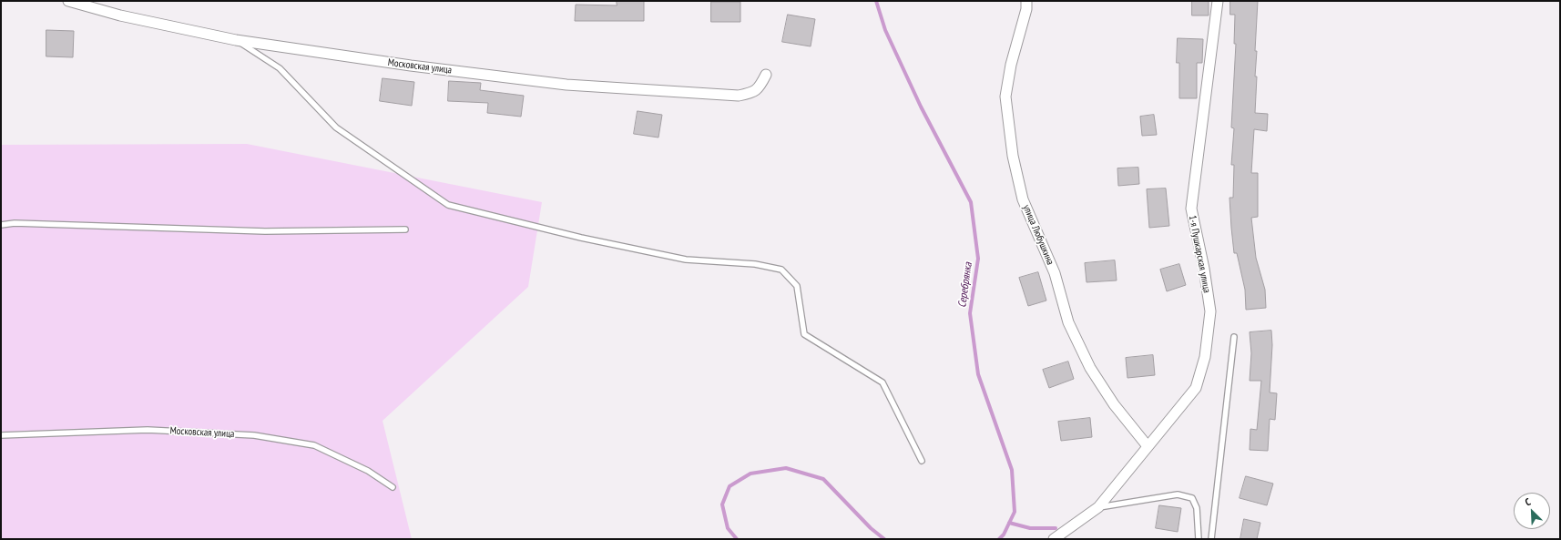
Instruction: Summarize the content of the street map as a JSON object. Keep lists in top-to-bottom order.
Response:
{
  "streets": {
    "street": ["Московская улица", "улица Любушкина", "1-я Пушкарская улица"]
  },
  "crossings": [
    ["улица Любушкина", "1-я Пушкарская улица"]
  ],
  "water": ["Серебрянка"],
  "north": "top left"
}
